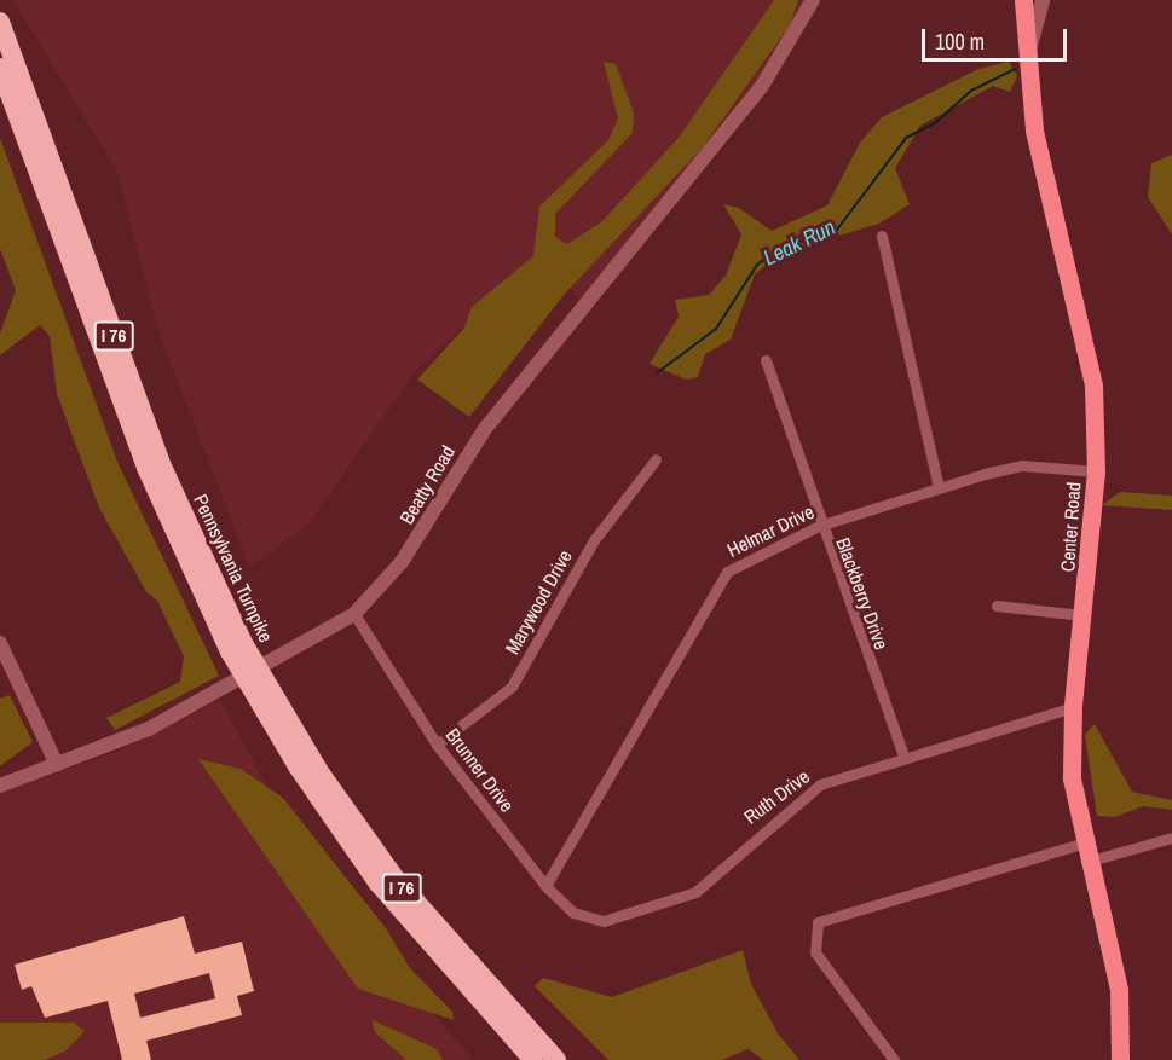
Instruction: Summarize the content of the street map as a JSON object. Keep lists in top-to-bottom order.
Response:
{
  "streets": {
    "highway": ["I 76", "Pennsylvania Turnpike"],
    "main road": ["Center Road"],
    "street": [
      "Beatty Road",
      "Helmar Drive",
      "Blackberry Drive",
      "Marywood Drive",
      "Brunner Drive",
      "Ruth Drive"
    ]
  },
  "crossings": [
    ["Beatty Road", "Brunner Drive"],
    ["Center Road", "Helmar Drive"],
    ["Center Road", "Ruth Drive"],
    ["Helmar Drive", "Blackberry Drive"],
    ["Helmar Drive", "Brunner Drive"],
    ["Blackberry Drive", "Ruth Drive"],
    ["Marywood Drive", "Brunner Drive"],
    ["Brunner Drive", "Ruth Drive"]
  ],
  "water": ["Leak Run"],
  "scale_bar": "100 m"
}
